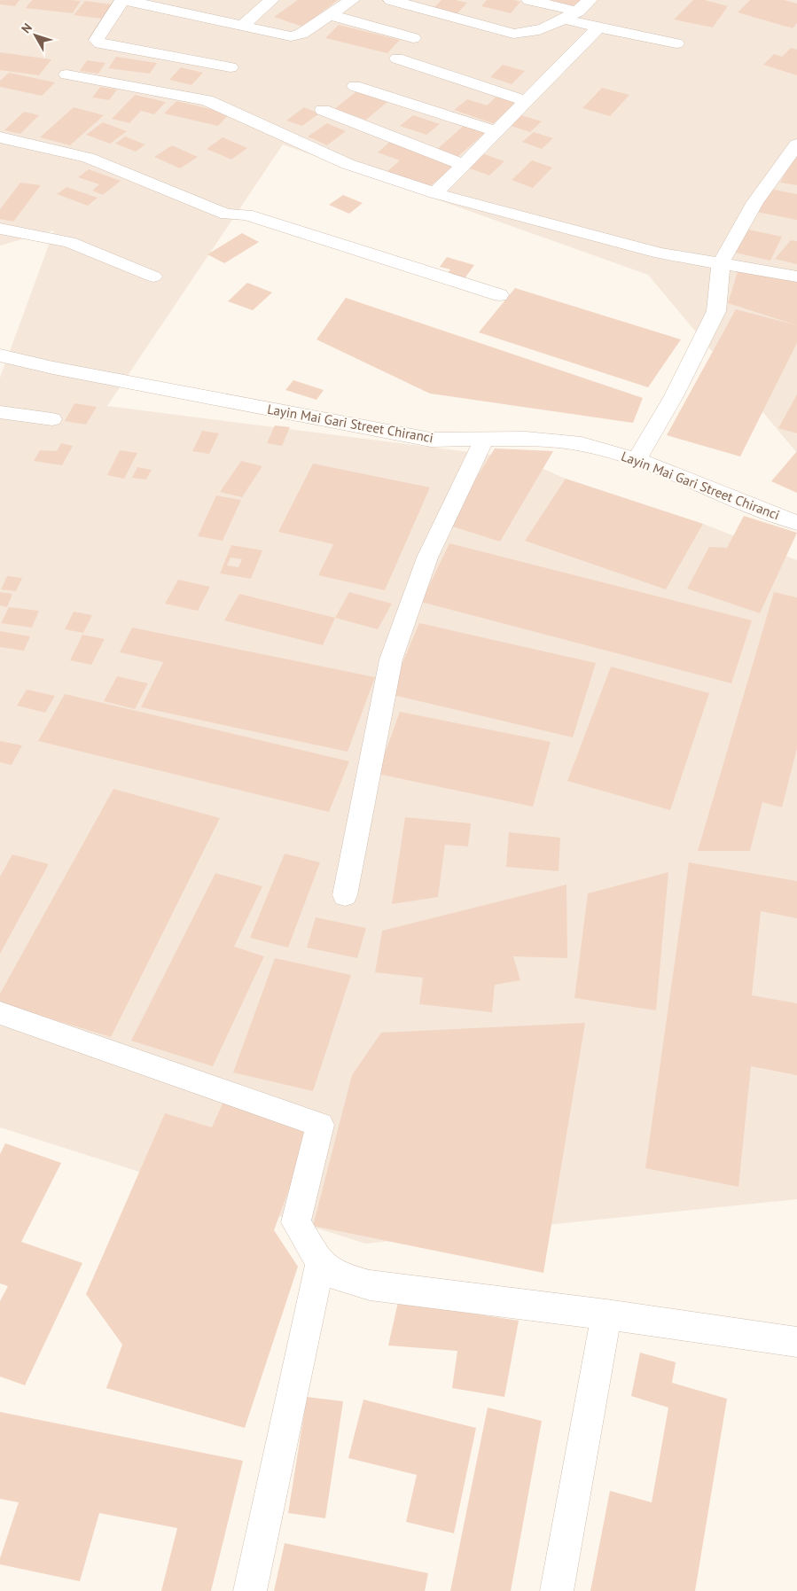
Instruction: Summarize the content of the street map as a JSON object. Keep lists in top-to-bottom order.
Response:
{
  "streets": {
    "street": ["Layin Mai Gari Street Chiranci"]
  },
  "north": "top left"
}
